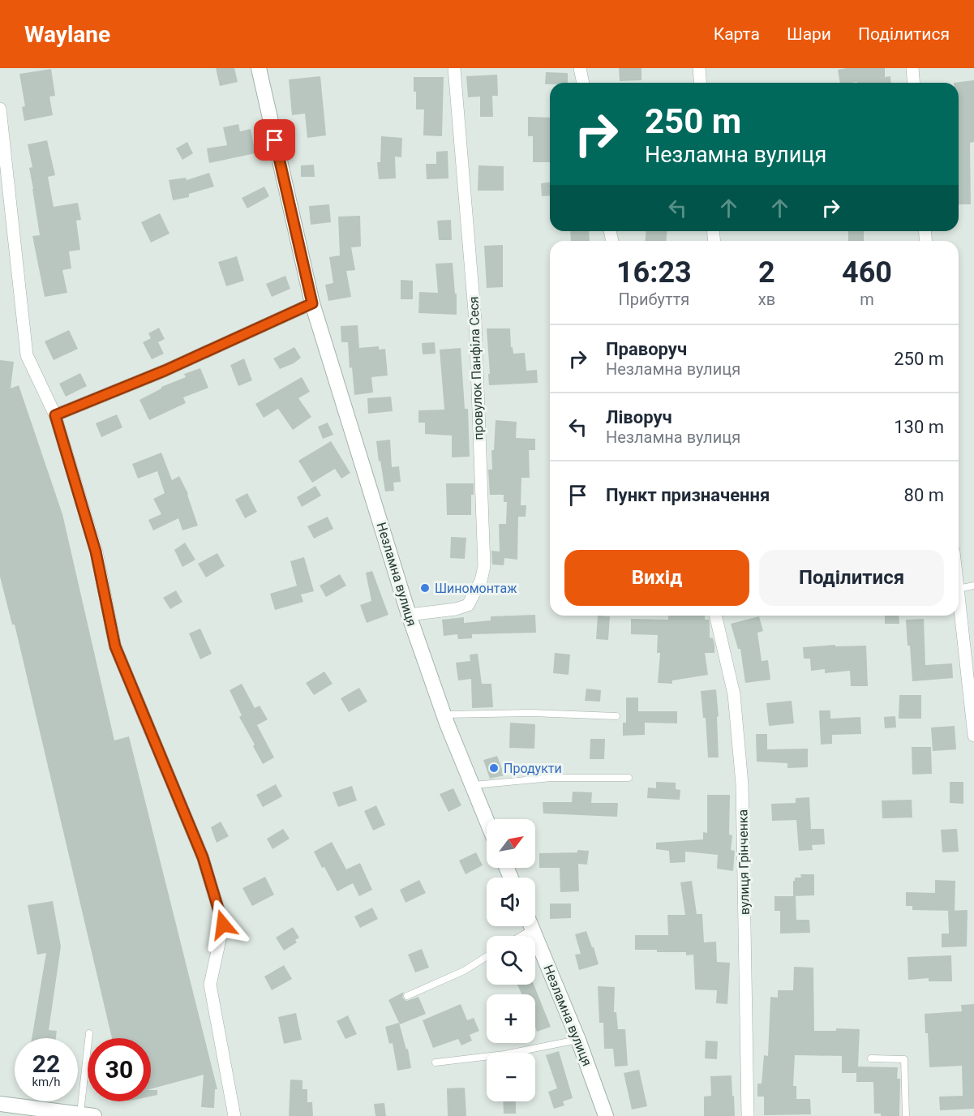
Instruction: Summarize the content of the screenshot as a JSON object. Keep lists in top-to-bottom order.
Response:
{
  "streets": {
    "street": ["провулок Панфіла Сеся", "Незламна вулиця", "вулиця Грінченка"]
  },
  "crossings": [
    ["провулок Панфіла Сеся", "Незламна вулиця"]
  ],
  "places": ["Шиномонтаж", "Продукти"],
  "north": "top right",
  "page": {
    "header": "Waylane",
    "nav": ["Карта", "Шари", "Поділитися"],
    "turn": ["250 m", "Незламна вулиця"],
    "eta": [
      "16:23",
      "Прибуття",
      "2",
      "хв",
      "460",
      "m"
    ],
    "list": [
      {
        "name": "Праворуч",
        "note": "Незламна вулиця",
        "value": "250 m"
      },
      {
        "name": "Ліворуч",
        "note": "Незламна вулиця",
        "value": "130 m"
      },
      {
        "name": "Пункт призначення",
        "value": "80 m"
      }
    ],
    "buttons": ["Вихід", "Поділитися"],
    "map_buttons": ["+", "−"],
    "speed": "22 km/h",
    "limit": "30"
  }
}
